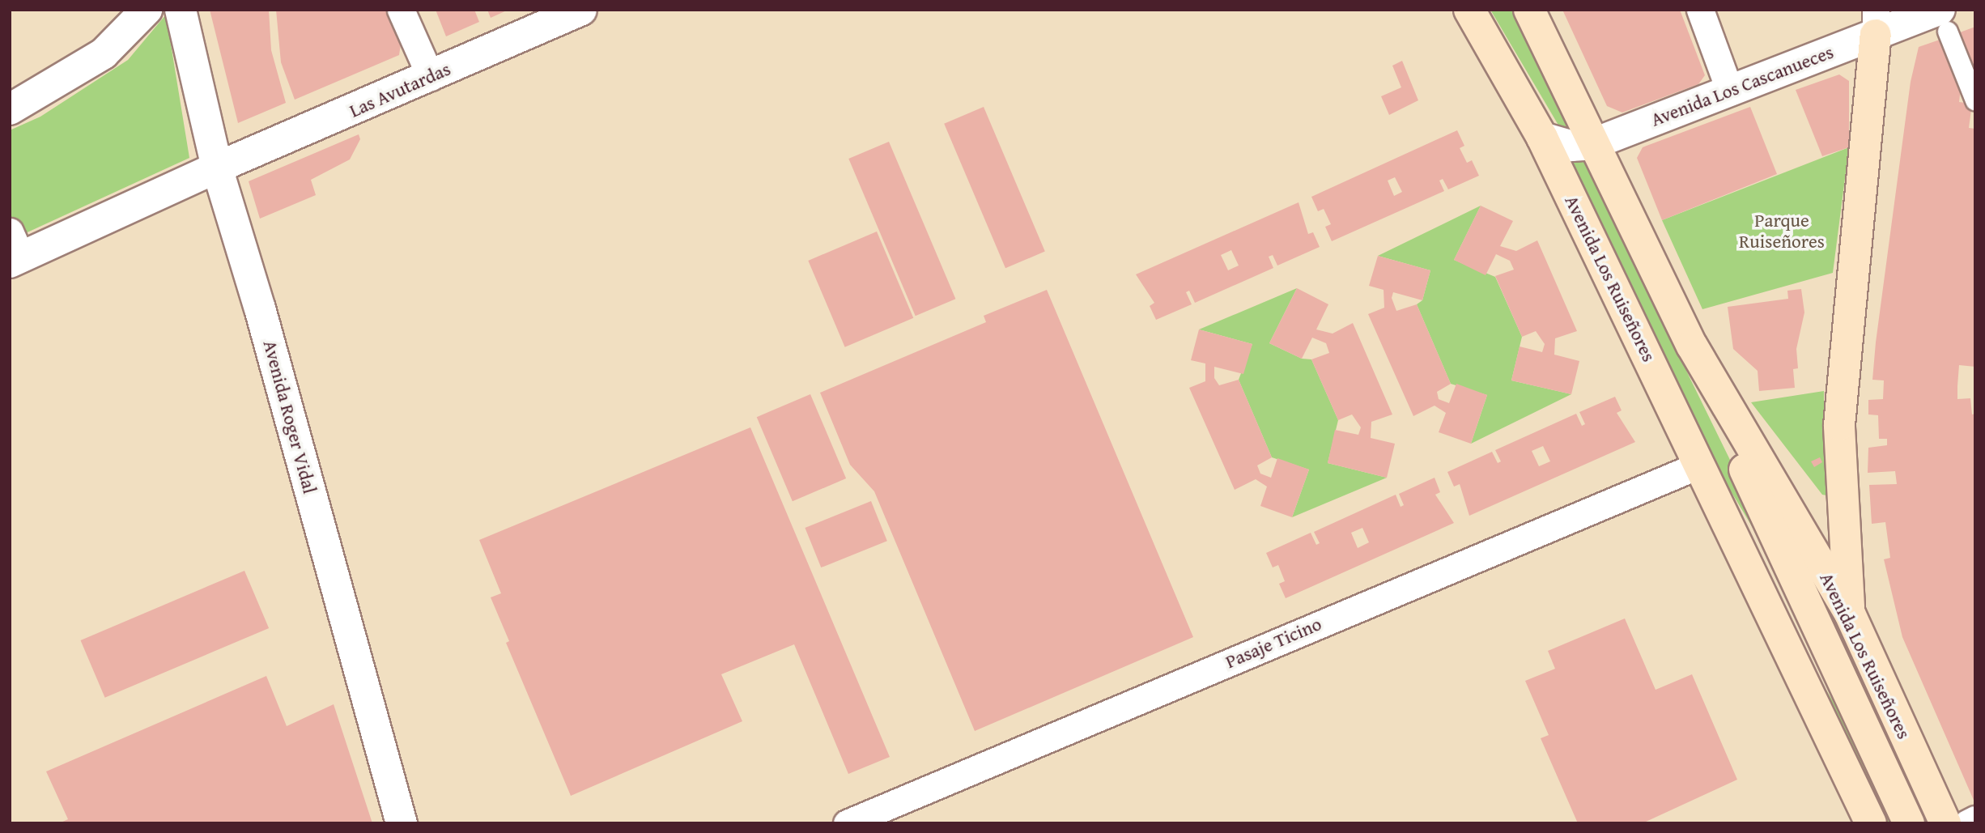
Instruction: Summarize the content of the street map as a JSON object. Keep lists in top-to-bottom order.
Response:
{
  "streets": {
    "main road": ["Avenida Los Ruiseñores"],
    "street": [
      "Avenida Los Cascanueces",
      "Las Avutardas",
      "Avenida Roger Vidal",
      "Pasaje Ticino"
    ]
  },
  "crossings": [
    ["Avenida Los Cascanueces", "Avenida Los Ruiseñores"],
    ["Las Avutardas", "Avenida Roger Vidal"],
    ["Avenida Los Ruiseñores", "Pasaje Ticino"]
  ],
  "parks": ["Parque Ruiseñores"]
}
